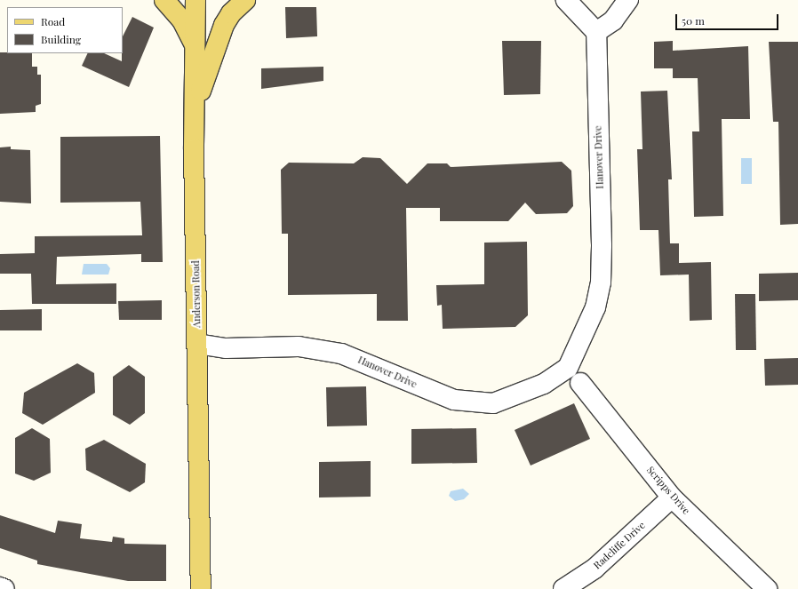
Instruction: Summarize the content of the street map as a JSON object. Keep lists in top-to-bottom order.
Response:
{
  "streets": {
    "main road": ["Anderson Road"],
    "street": ["Hanover Drive", "Scripps Drive", "Radcliffe Drive"]
  },
  "crossings": [
    ["Hanover Drive", "Anderson Road"],
    ["Scripps Drive", "Radcliffe Drive"]
  ],
  "legend": ["Road", "Building"],
  "scale_bar": "50 m"
}
